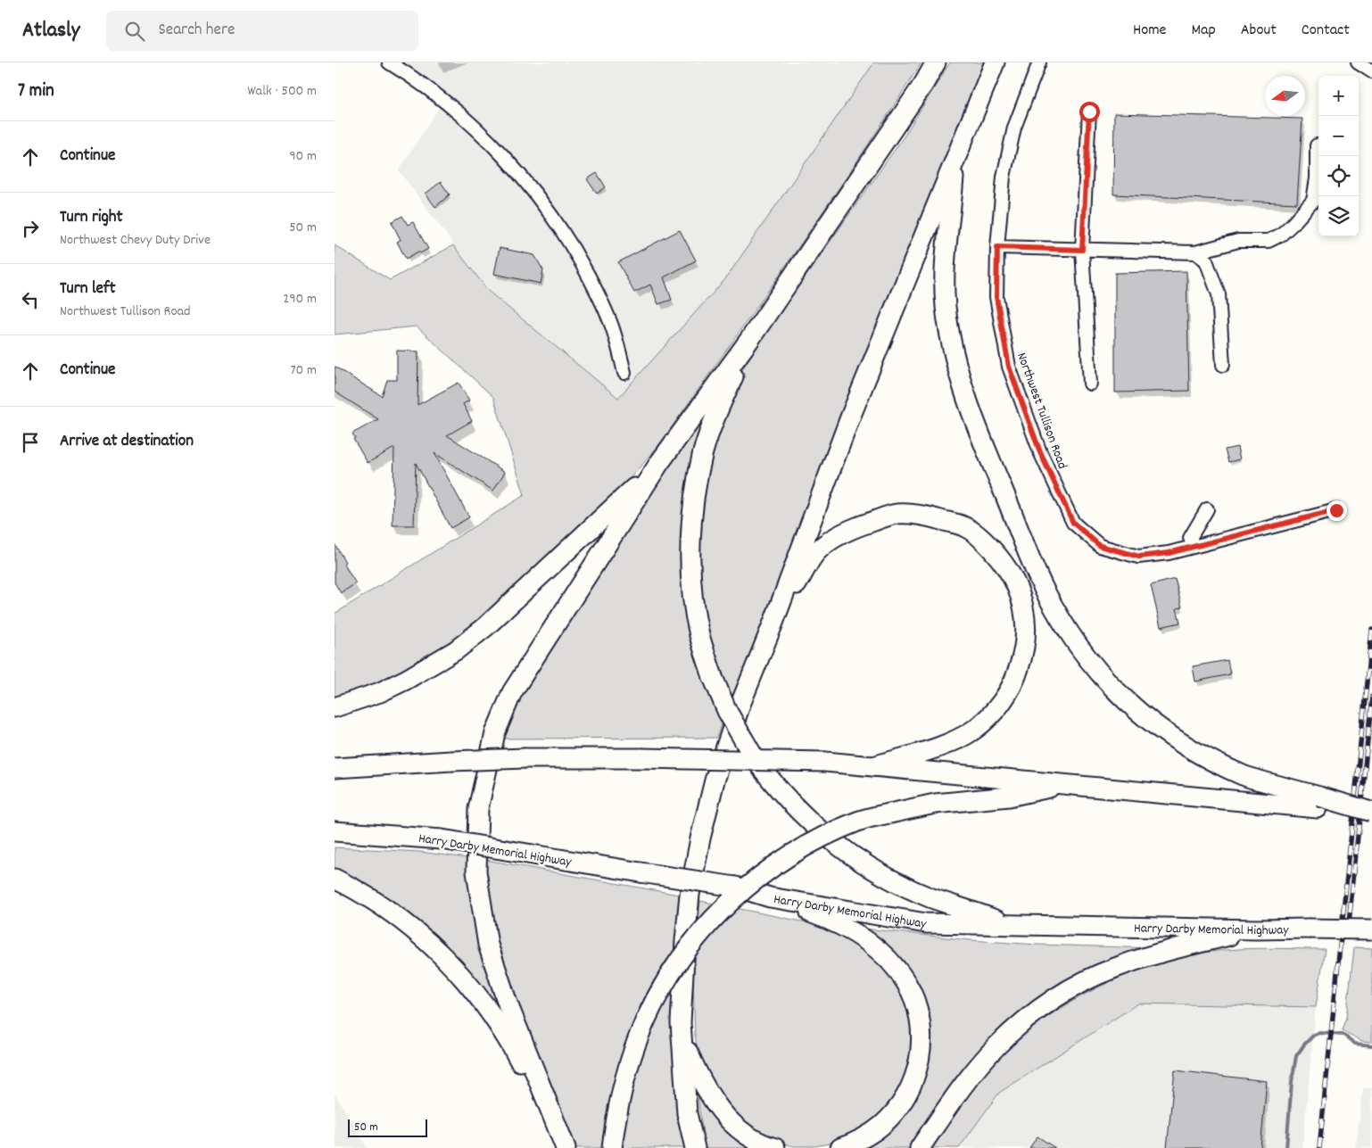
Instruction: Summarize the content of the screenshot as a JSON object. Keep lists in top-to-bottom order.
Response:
{
  "streets": {
    "highway": ["Harry Darby Memorial Highway"],
    "street": ["Northwest Tullison Road"]
  },
  "scale_bar": "50 m",
  "north": "left",
  "page": {
    "header": "Atlasly",
    "search": "Search here",
    "nav": [
      "Home",
      "Map",
      "About",
      "Contact"
    ],
    "heading": ["7 min", "Walk · 500 m"],
    "map_buttons": ["+", "−"],
    "list": [
      ["Continue", "90 m"],
      ["Turn right", "Northwest Chevy Duty Drive", "50 m"],
      ["Turn left", "Northwest Tullison Road", "290 m"],
      ["Continue", "70 m"],
      "Arrive at destination"
    ],
    "scale": "50 m"
  }
}
